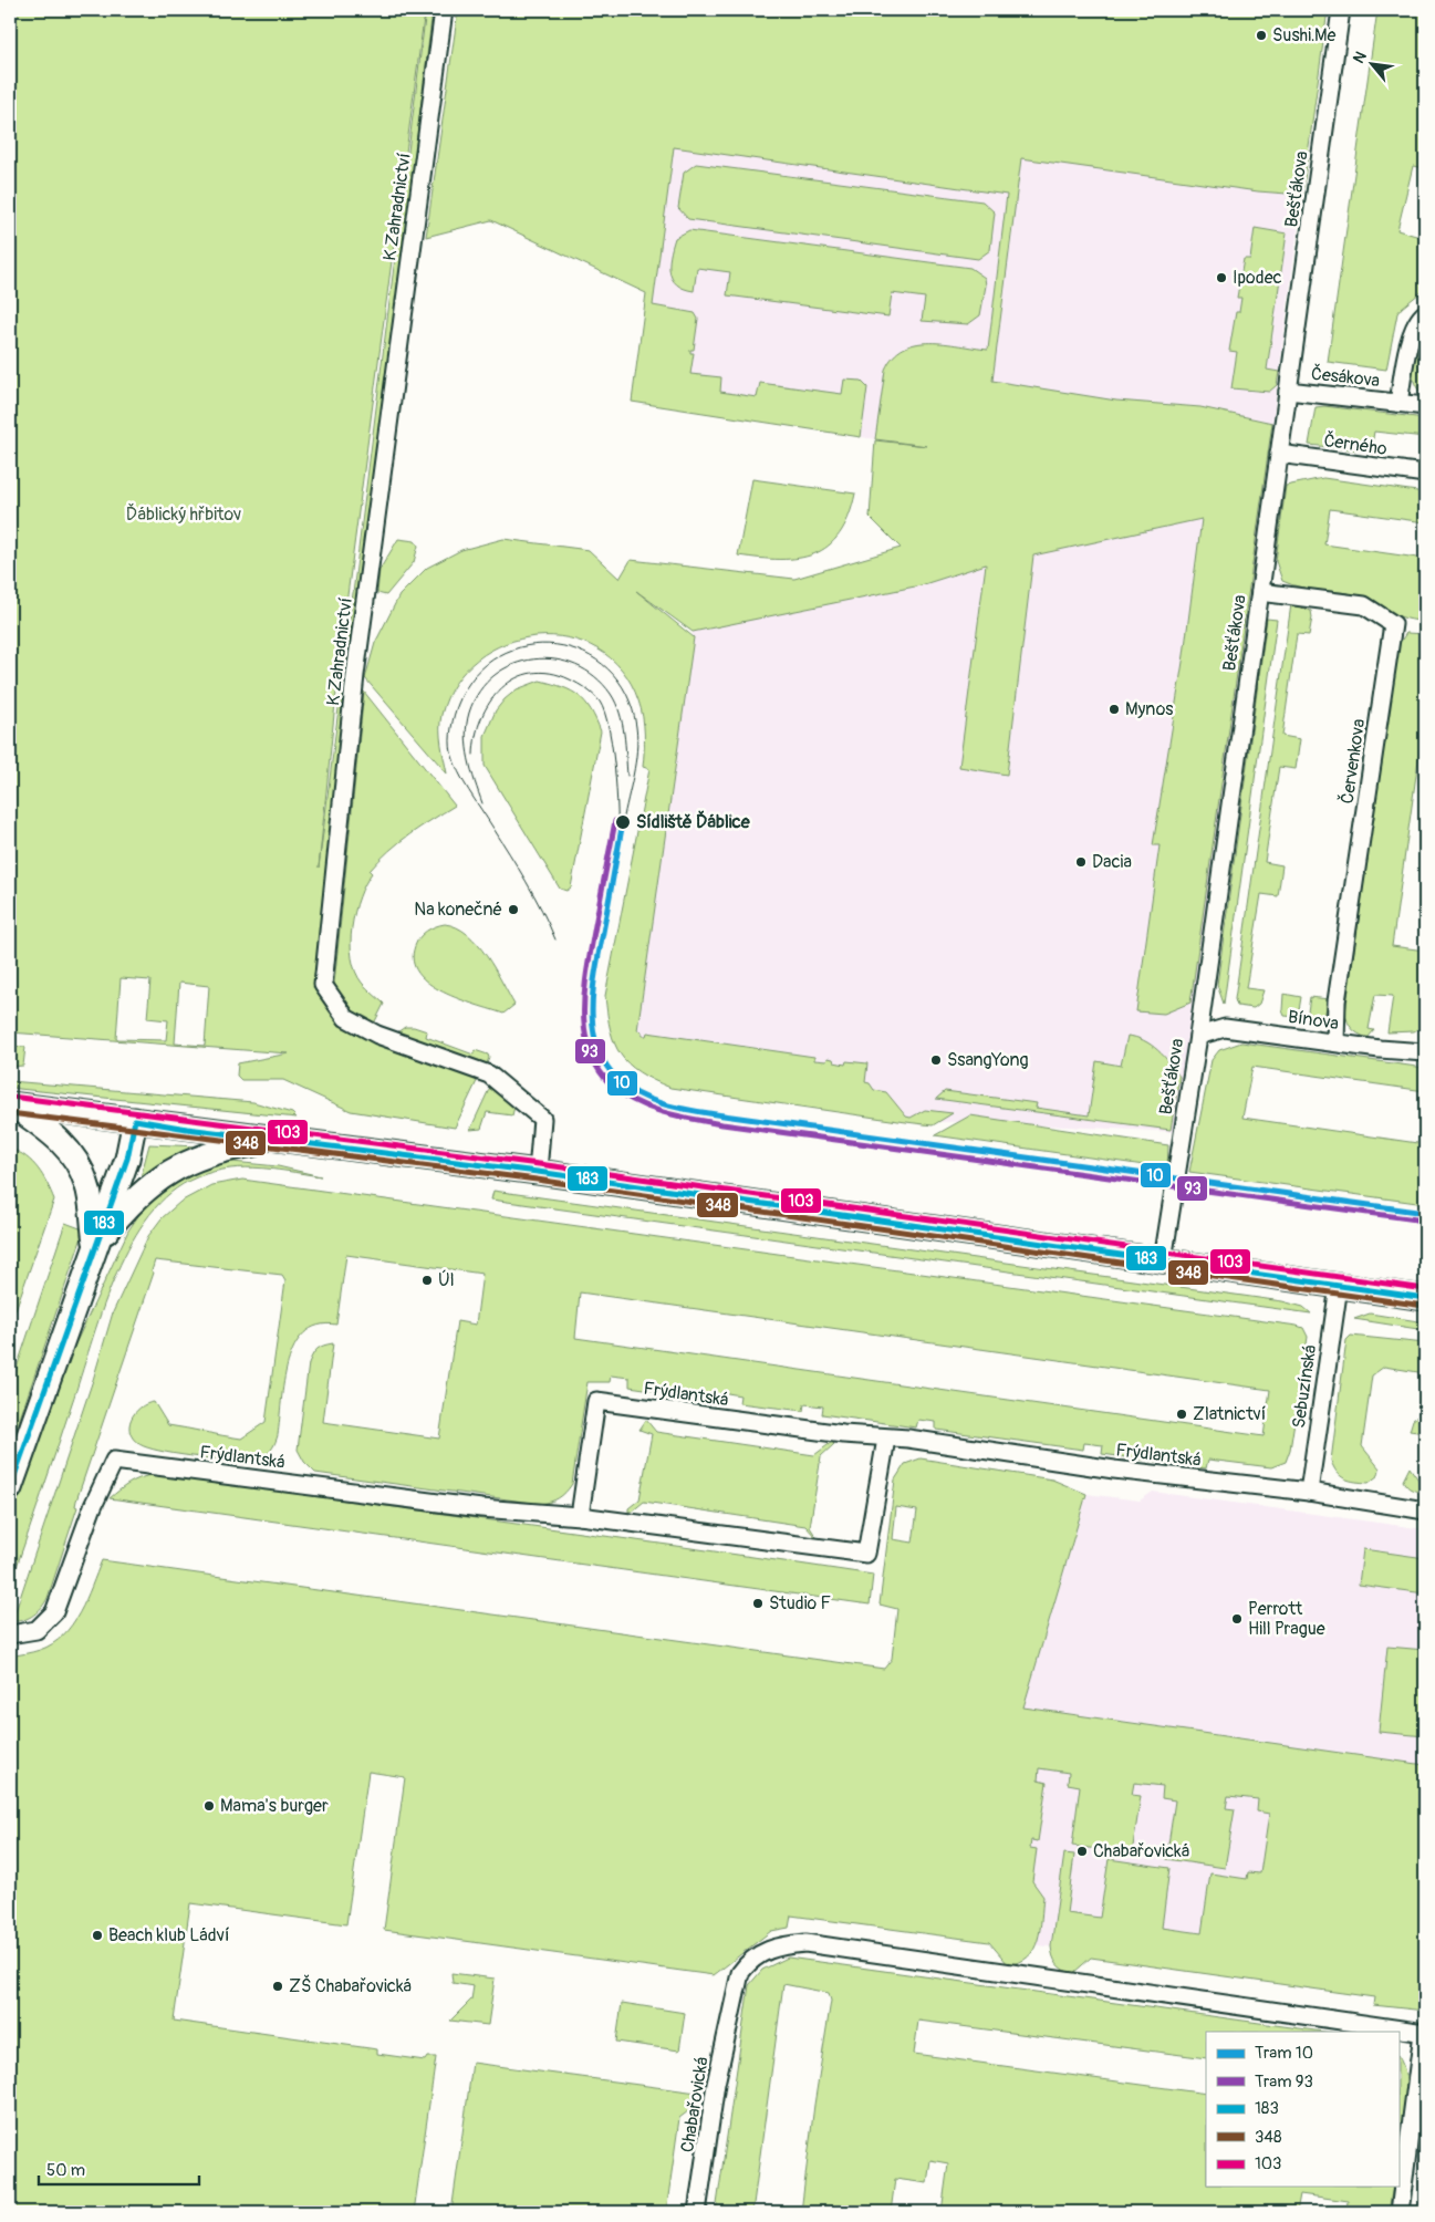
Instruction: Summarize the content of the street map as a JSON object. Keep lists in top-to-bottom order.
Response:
{
  "streets": {
    "street": [
      "Bešťákova",
      "K Zahradnictví",
      "Česákova",
      "Černého",
      "Červenkova",
      "Bínova",
      "Sebuzínská",
      "Frýdlantská",
      "Chabařovická"
    ]
  },
  "crossings": [
    ["Bešťákova", "Česákova"],
    ["Bešťákova", "Černého"],
    ["Bešťákova", "Červenkova"],
    ["Bešťákova", "Bínova"],
    ["Červenkova", "Bínova"],
    ["Sebuzínská", "Frýdlantská"]
  ],
  "parks": ["Ďáblický hřbitov"],
  "places": [
    "Sushi.Me",
    "Ipodec",
    "Mynos",
    "Sídliště Ďáblice",
    "Dacia",
    "Na konečné",
    "SsangYong",
    "Úl",
    "Zlatnictví",
    "Studio F",
    "Perrott Hill Prague",
    "Mama's burger",
    "Chabařovická",
    "Beach klub Ládví",
    "ZŠ Chabařovická"
  ],
  "lines": [
    "tram line 93",
    "tram line 10",
    "transit line 103",
    "transit line 348",
    "transit line 183"
  ],
  "legend": [
    "Tram 10",
    "Tram 93",
    "183",
    "348",
    "103"
  ],
  "scale_bar": "50 m",
  "north": "top left"
}
